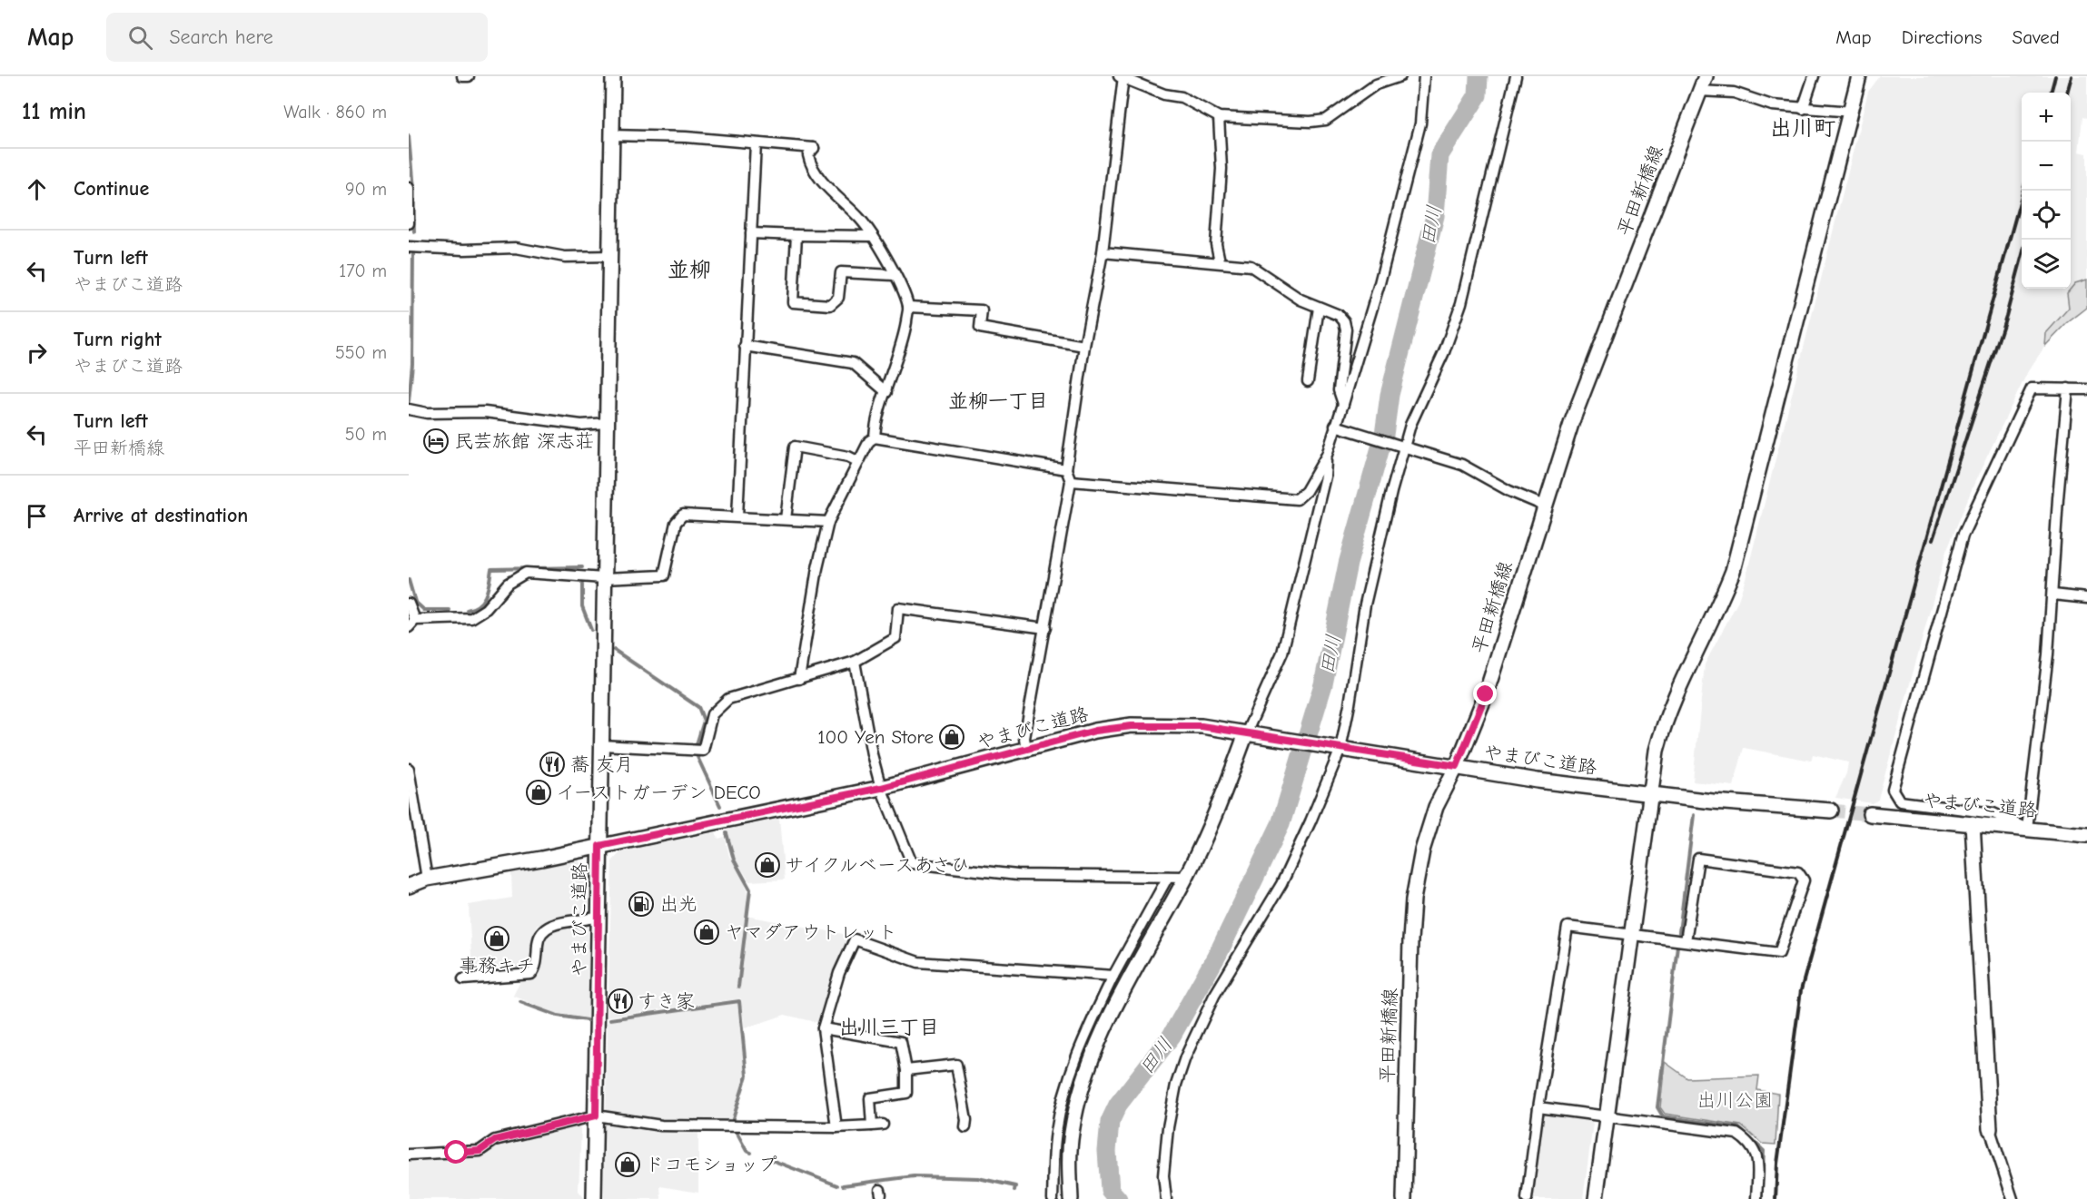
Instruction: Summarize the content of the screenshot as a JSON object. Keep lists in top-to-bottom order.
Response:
{
  "streets": {
    "street": ["平田新橋線", "やまびこ道路"]
  },
  "crossings": [
    ["平田新橋線", "やまびこ道路"]
  ],
  "districts": [
    "出川町",
    "並柳",
    "並柳一丁目",
    "出川三丁目"
  ],
  "water": ["田川"],
  "parks": ["出川公園"],
  "places": {
    "hotel": ["民芸旅館 深志荘"],
    "shop": [
      "100 Yen Store",
      "イーストガーデン DECO",
      "サイクルベースあさひ",
      "ヤマダアウトレット",
      "事務キチ",
      "ドコモショップ"
    ],
    "restaurant": ["蕎 友月", "すき家"],
    "fuel station": ["出光"]
  },
  "page": {
    "header": "Map",
    "search": "Search here",
    "nav": ["Map", "Directions", "Saved"],
    "heading": ["11 min", "Walk · 860 m"],
    "map_buttons": ["+", "−"],
    "list": [
      ["Continue", "90 m"],
      ["Turn left", "やまびこ道路", "170 m"],
      ["Turn right", "やまびこ道路", "550 m"],
      ["Turn left", "平田新橋線", "50 m"],
      "Arrive at destination"
    ]
  }
}
